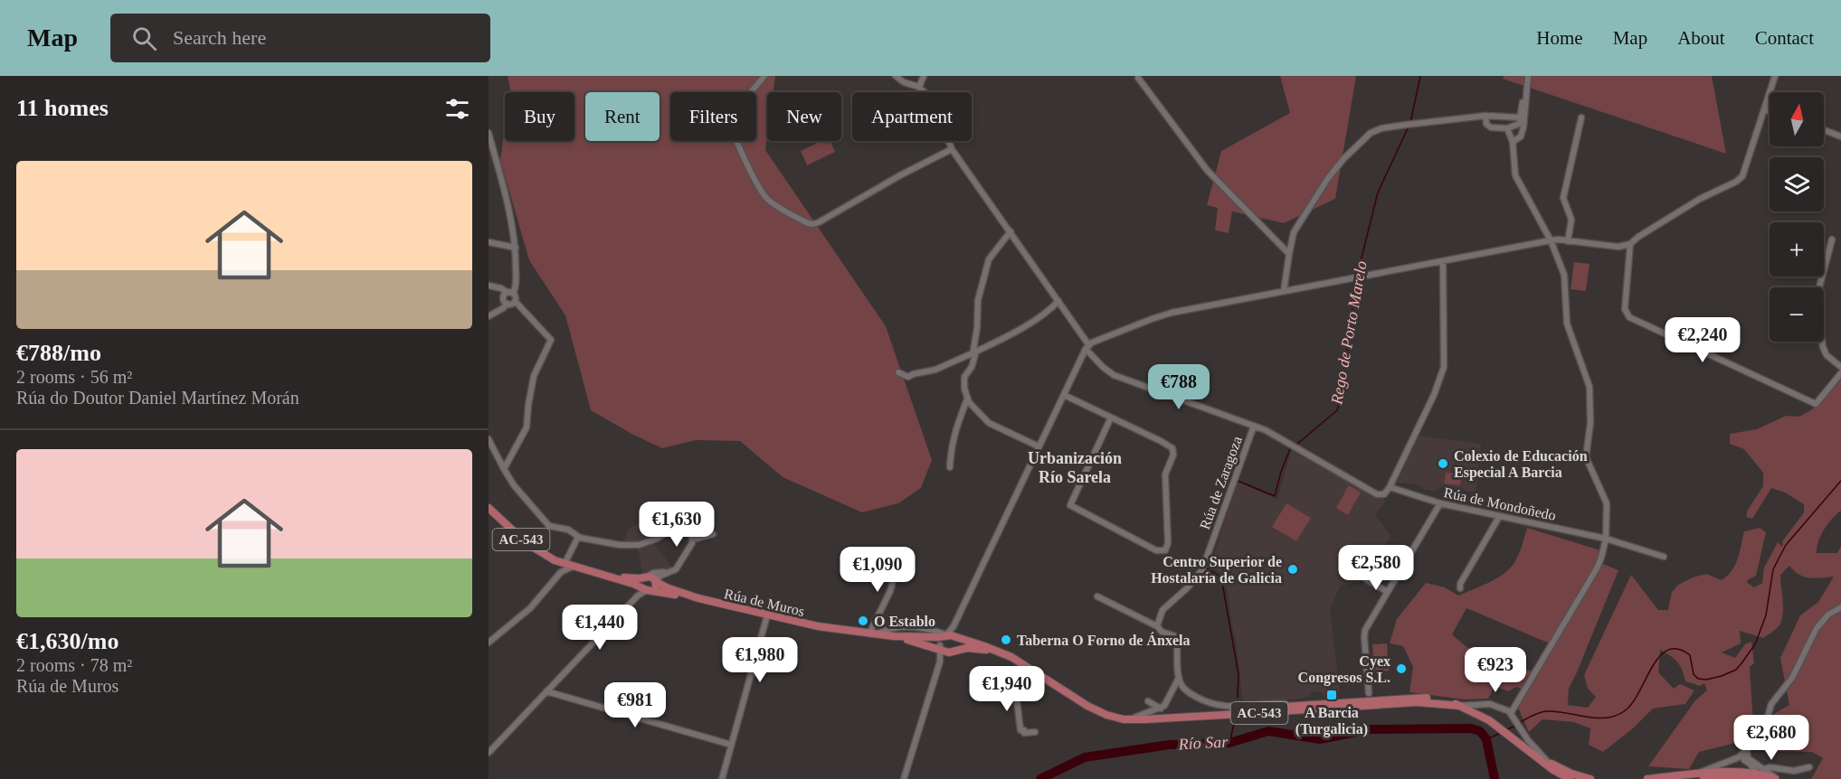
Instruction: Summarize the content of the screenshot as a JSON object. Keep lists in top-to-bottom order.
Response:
{
  "streets": {
    "main road": ["AC-543", "Rúa de Muros"],
    "street": ["Rúa de Zaragoza", "Rúa de Mondoñedo"]
  },
  "crossings": [
    ["AC-543", "Rúa de Muros"]
  ],
  "districts": ["Urbanización Río Sarela"],
  "water": ["Rego de Porto Marelo", "Río Sar"],
  "places": {
    "other": [
      "Colexio de Educación Especial A Barcia",
      "Centro Superior de Hostalaría de Galicia",
      "O Establo",
      "Taberna O Forno de Ánxela",
      "Cyex Congresos S.L."
    ],
    "transit": ["A Barcia (Turgalicia)"]
  },
  "north": "top",
  "page": {
    "header": "Map",
    "search": "Search here",
    "nav": [
      "Home",
      "Map",
      "About",
      "Contact"
    ],
    "heading": "11 homes",
    "map_buttons": ["+", "−"],
    "chip": [
      "Buy",
      "Rent",
      "Filters",
      "New",
      "Apartment"
    ],
    "list": [
      {
        "name": "€788/mo",
        "note": "2 rooms · 56 m² · Rúa do Doutor Daniel Martínez Morán"
      },
      {
        "name": "€1,630/mo",
        "note": "2 rooms · 78 m² · Rúa de Muros"
      }
    ],
    "price": [
      "€2,240",
      "€788",
      "€1,630",
      "€2,580",
      "€1,090",
      "€1,440",
      "€1,980",
      "€923",
      "€1,940",
      "€981",
      "€2,680"
    ]
  }
}
